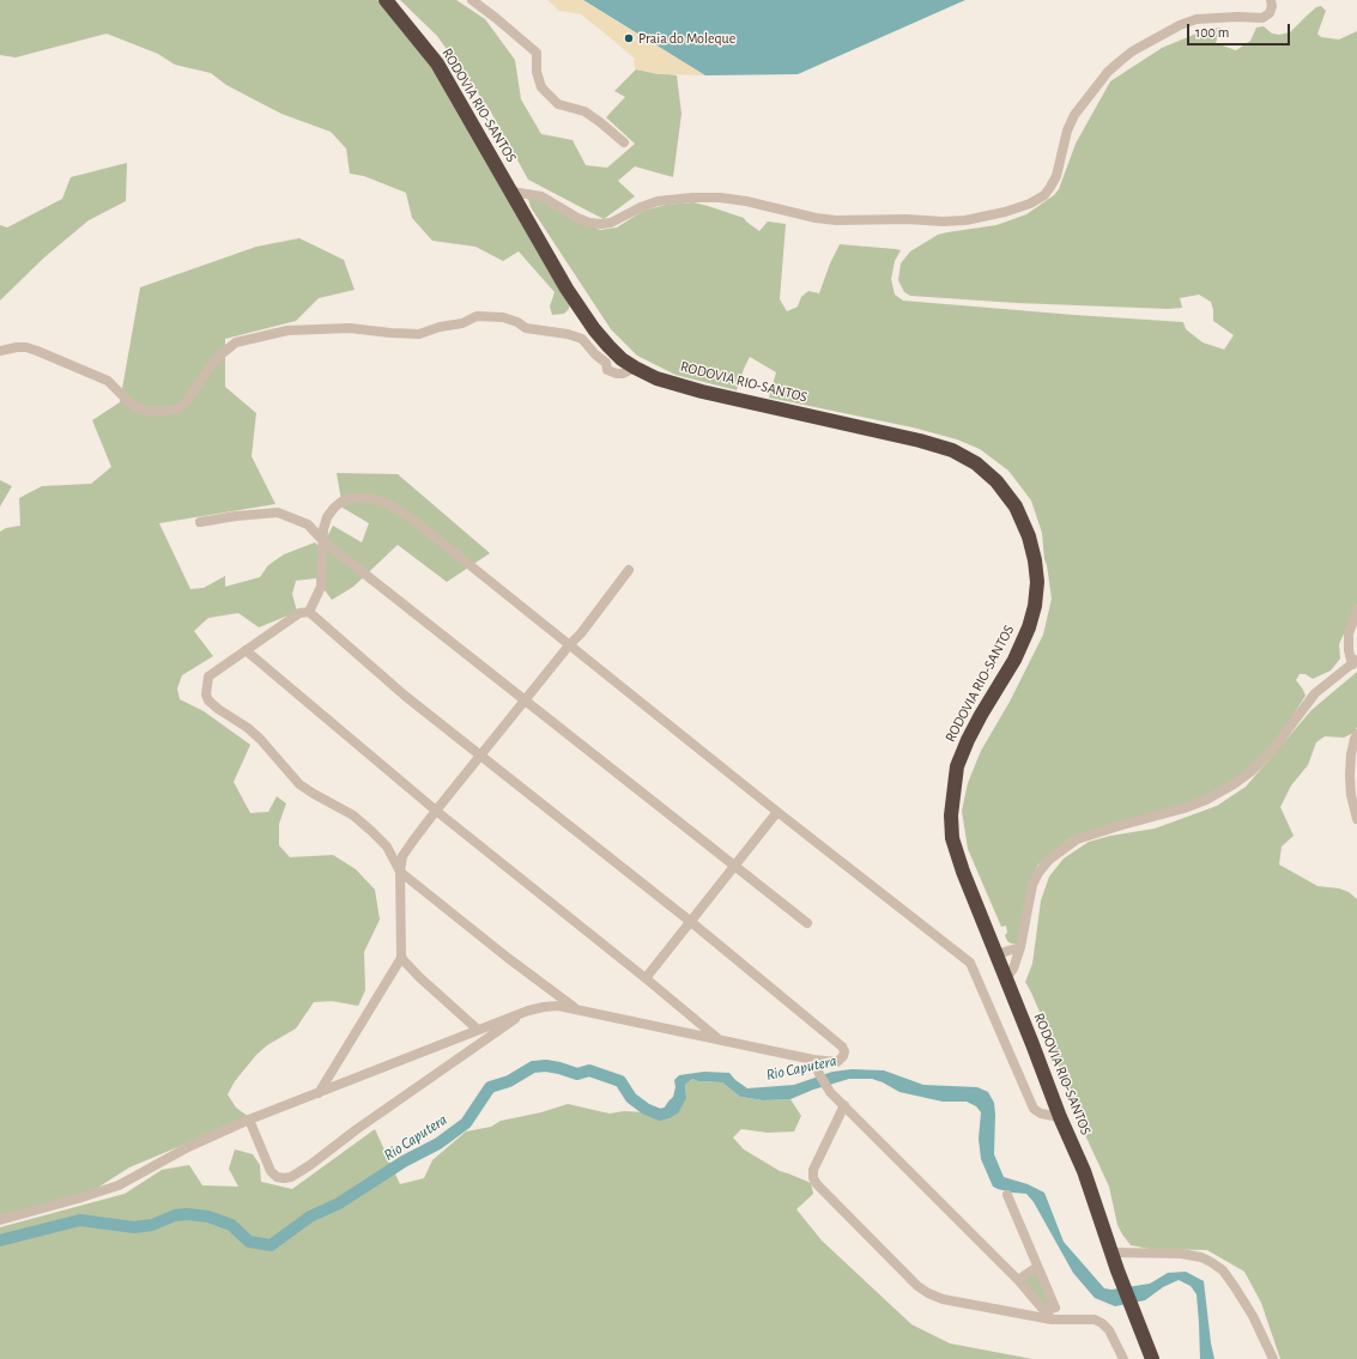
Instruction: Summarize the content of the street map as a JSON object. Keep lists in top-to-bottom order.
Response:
{
  "streets": {
    "highway": ["RODOVIA RIO-SANTOS"]
  },
  "water": ["Rio Caputera"],
  "places": ["Praia do Moleque"],
  "scale_bar": "100 m"
}
